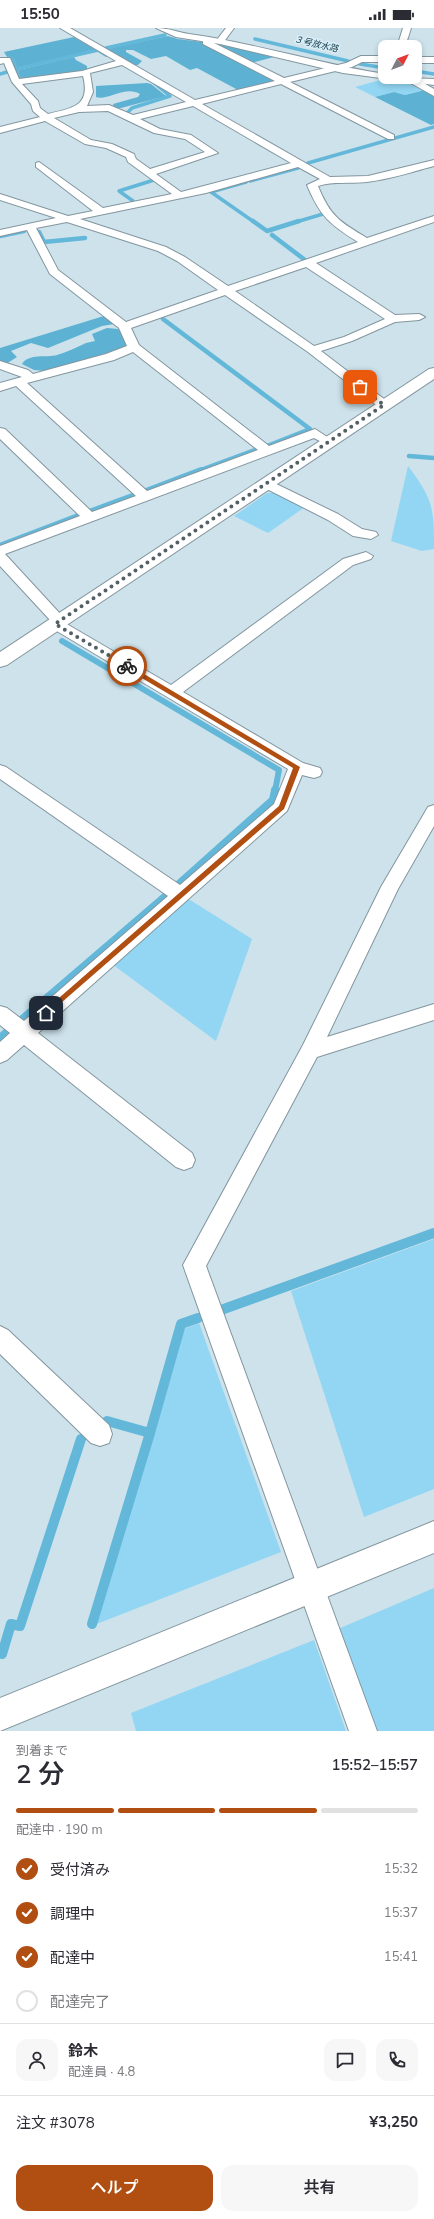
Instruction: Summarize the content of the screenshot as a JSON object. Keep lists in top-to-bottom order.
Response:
{
  "water": ["３号放水路"],
  "north": "top right",
  "page": {
    "status": "15:50",
    "heading": ["2 分", "到着まで", "15:52–15:57"],
    "panel": [
      "鈴木",
      "配達員 · 4.8",
      "注文 #3078",
      "¥3,250"
    ],
    "bar": "配達中 · 190 m",
    "list": [
      ["受付済み", "15:32"],
      ["調理中", "15:37"],
      ["配達中", "15:41"],
      "配達完了"
    ],
    "buttons": ["ヘルプ", "共有"]
  }
}
